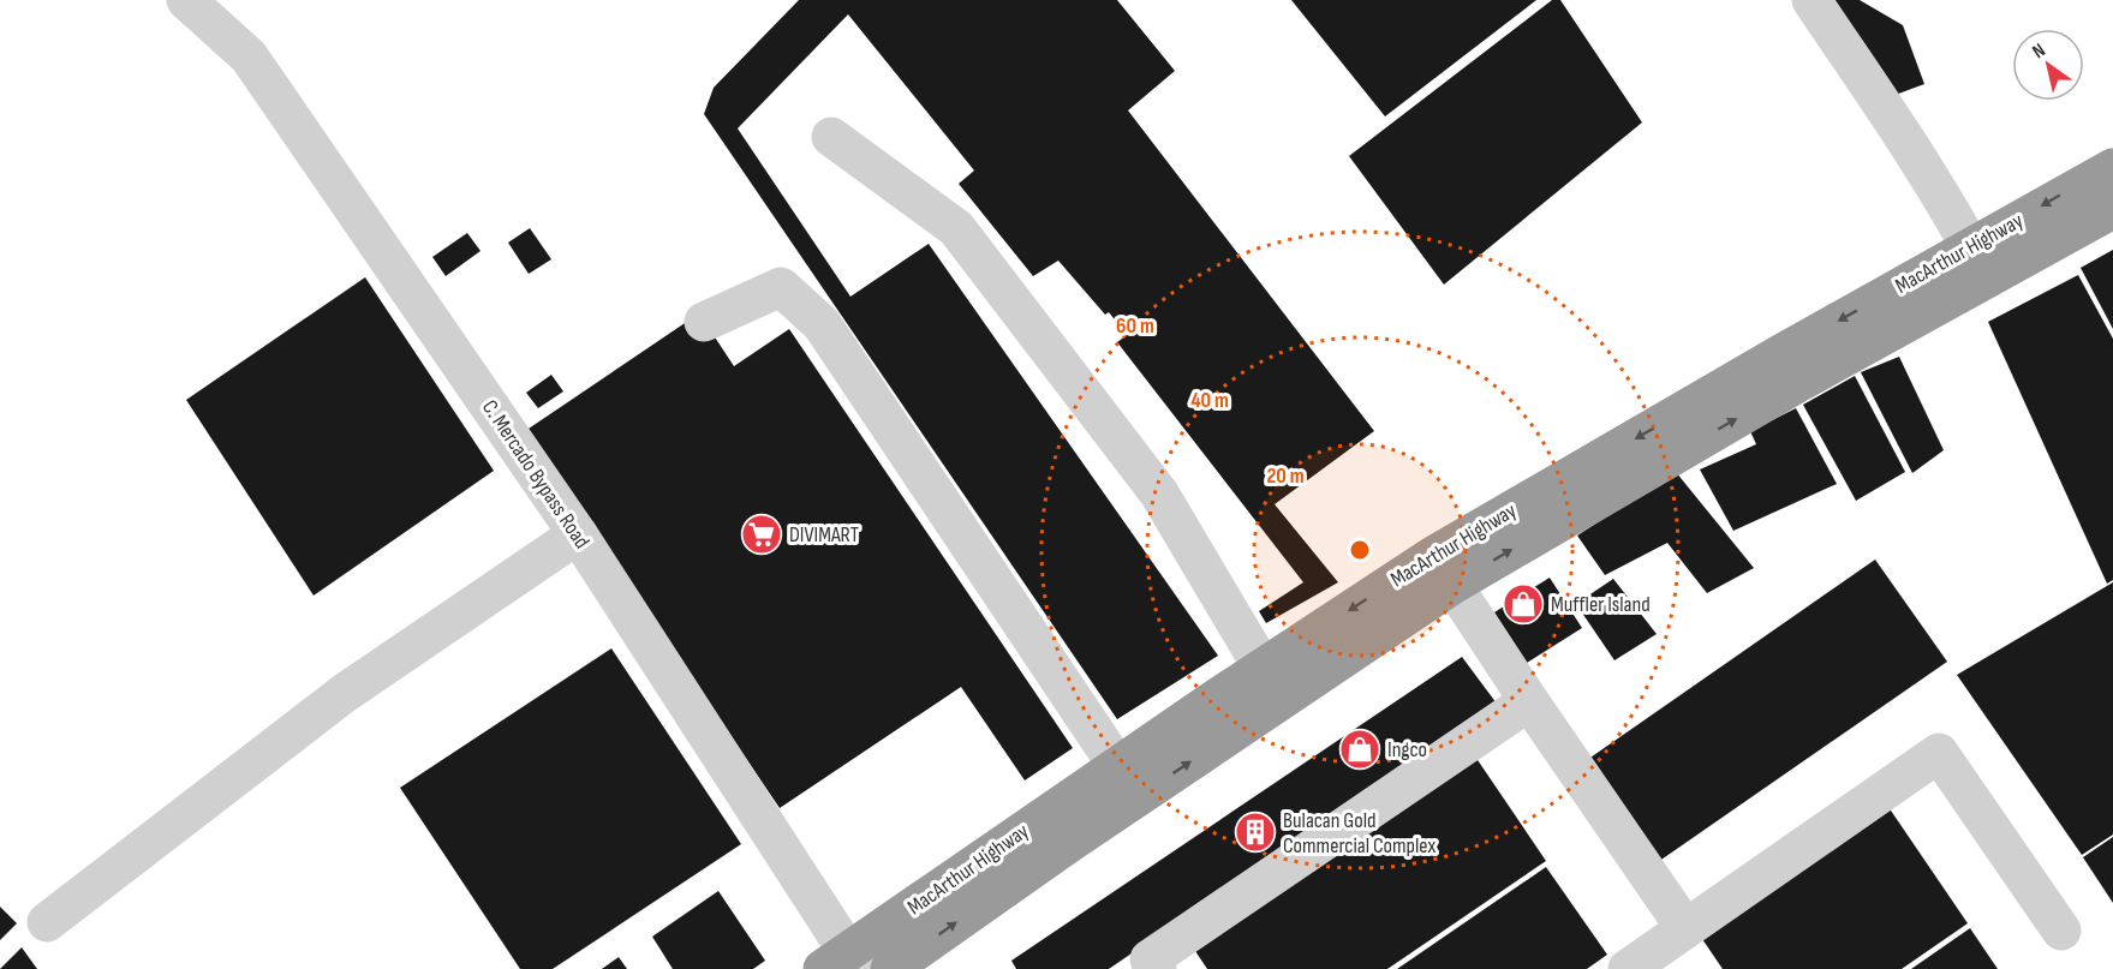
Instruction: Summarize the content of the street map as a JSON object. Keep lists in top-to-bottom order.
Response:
{
  "streets": {
    "highway": ["MacArthur Highway"],
    "street": ["C. Mercado Bypass Road"]
  },
  "crossings": [
    ["MacArthur Highway", "C. Mercado Bypass Road"]
  ],
  "places": {
    "supermarket": ["DIVIMART"],
    "shop": ["Muffler Island", "Ingco"],
    "building": ["Bulacan Gold Commercial Complex"]
  },
  "north": "top left",
  "rings": ["60 m", "40 m", "20 m"]
}
